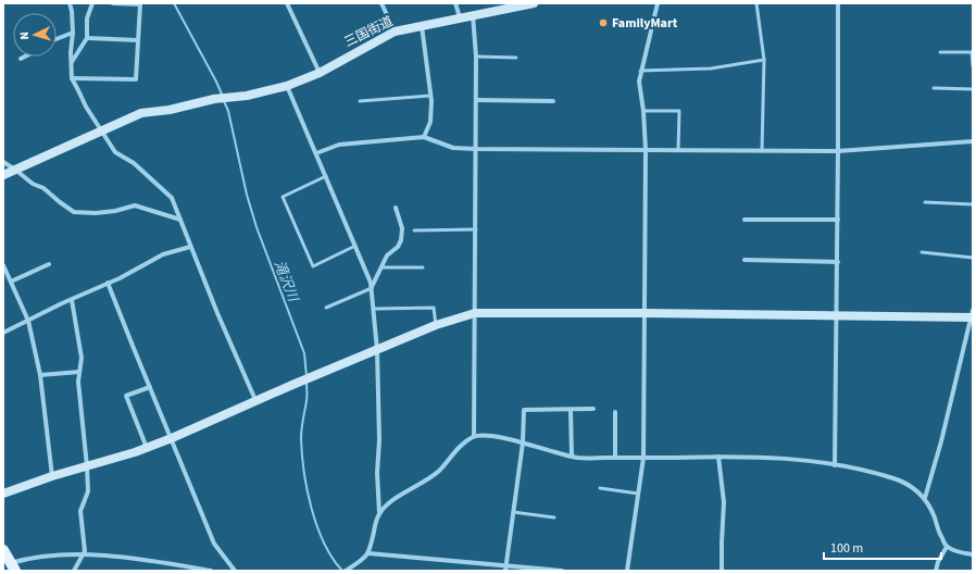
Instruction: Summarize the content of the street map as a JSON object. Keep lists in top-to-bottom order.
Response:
{
  "streets": {
    "street": ["三国街道"]
  },
  "water": ["滝沢川"],
  "places": ["FamilyMart"],
  "scale_bar": "100 m",
  "north": "left"
}
